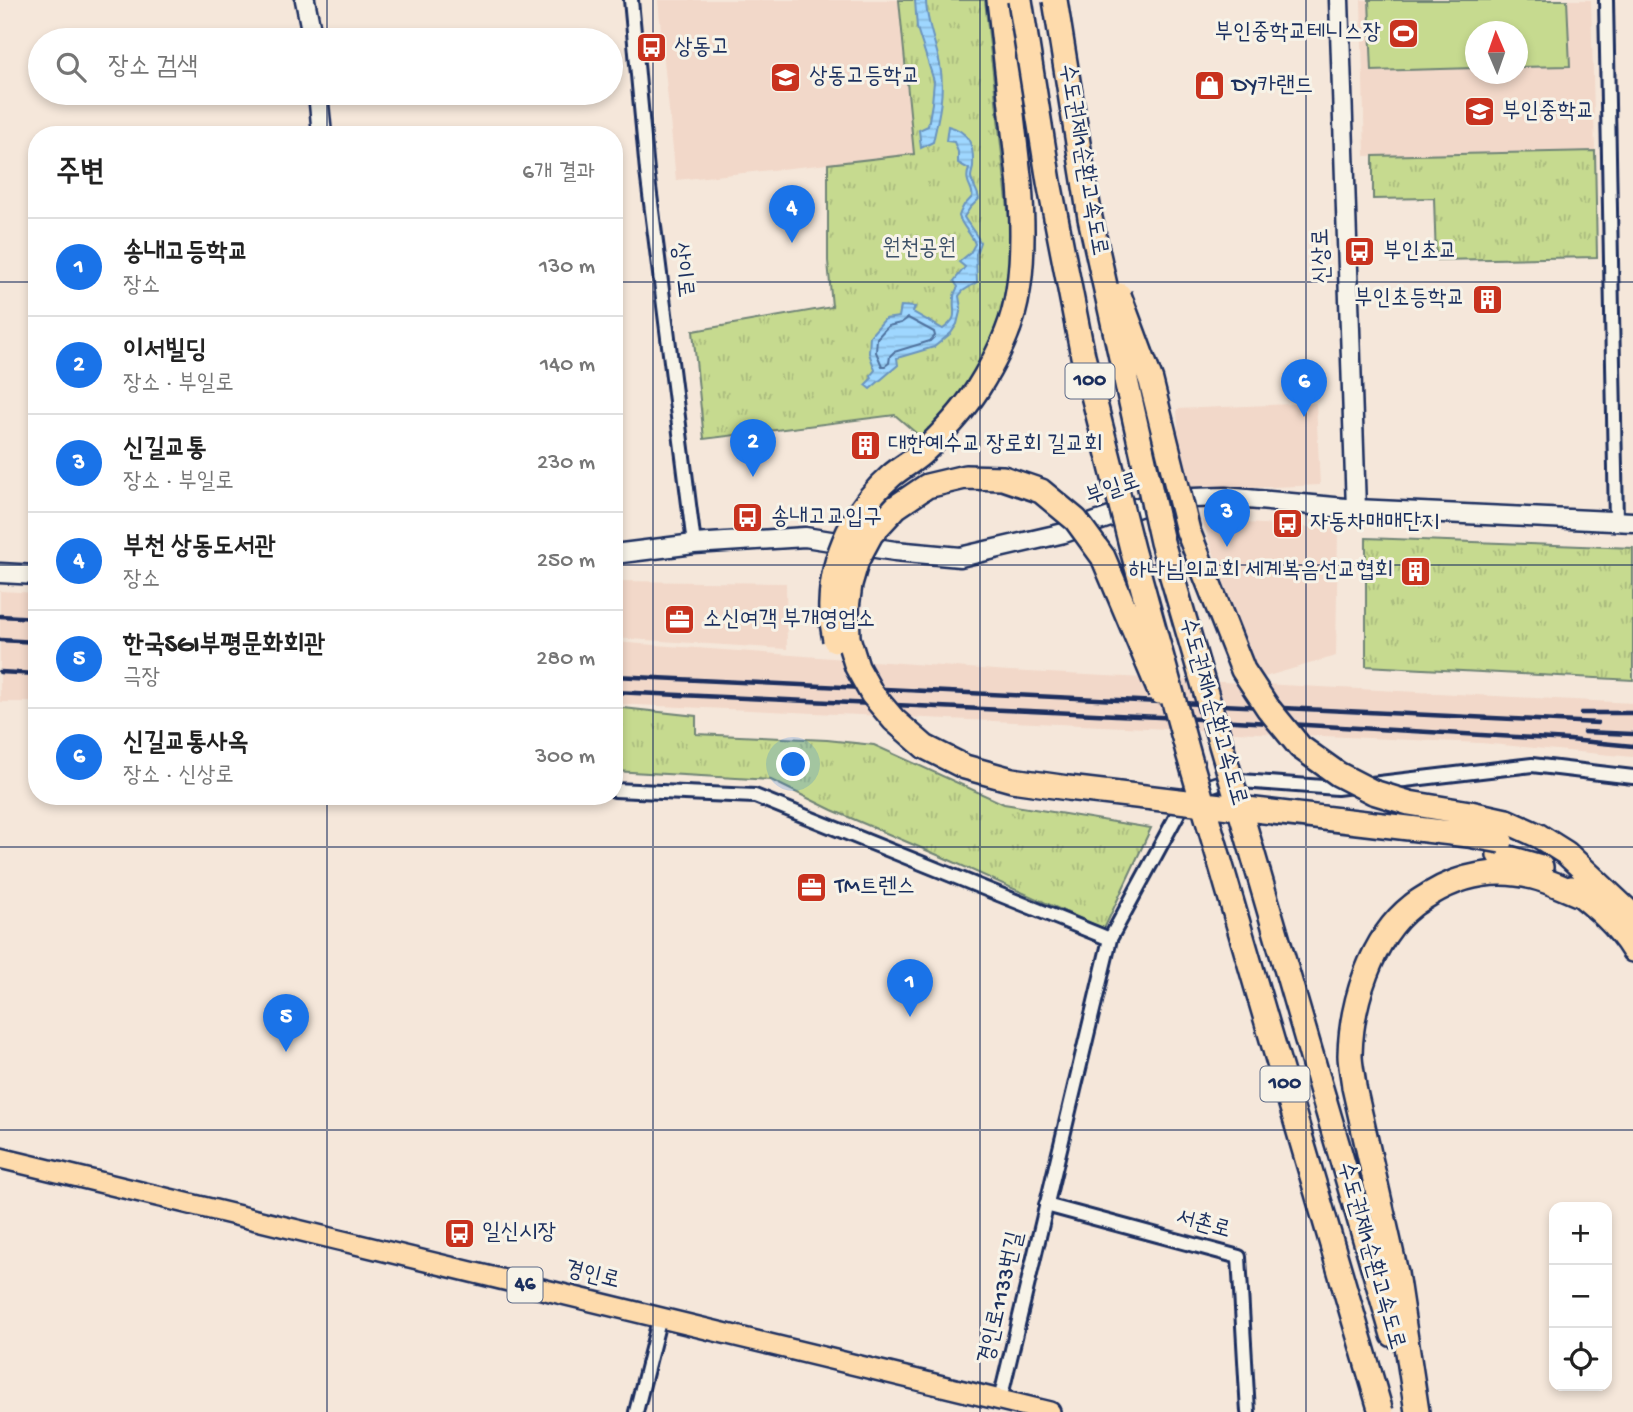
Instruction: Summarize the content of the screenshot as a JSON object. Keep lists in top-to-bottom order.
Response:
{
  "streets": {
    "highway": ["수도권제1순환고속도로", "100"],
    "main road": ["경인로", "46"],
    "street": [
      "신상로",
      "상이로",
      "부일로",
      "서촌로",
      "경인로1133번길"
    ]
  },
  "crossings": [
    ["신상로", "부일로"],
    ["상이로", "부일로"],
    ["서촌로", "경인로1133번길"],
    ["경인로", "경인로1133번길"]
  ],
  "parks": ["원천공원"],
  "places": {
    "sports": ["부인중학교테니스장"],
    "bus stop": [
      "상동고",
      "부인초교",
      "송내고교입구",
      "자동차매매단지",
      "일신시장"
    ],
    "school or university": ["상동고등학교", "부인중학교"],
    "shop": ["DY카랜드"],
    "building": ["부인초등학교", "대한예수교 장로회 길교회", "하나님의교회 세계복음선교협회"],
    "office": ["소신여객 부개영업소", "TM트렌스"]
  },
  "north": "top",
  "page": {
    "search": "장소 검색",
    "heading": ["주변", "6개 결과"],
    "pins": [
      "4",
      "6",
      "2",
      "3",
      "1",
      "5"
    ],
    "list": [
      {
        "mark": "1",
        "name": "송내고등학교",
        "note": "장소",
        "value": "130 m"
      },
      {
        "mark": "2",
        "name": "이서빌딩",
        "note": "장소 · 부일로",
        "value": "140 m"
      },
      {
        "mark": "3",
        "name": "신길교통",
        "note": "장소 · 부일로",
        "value": "230 m"
      },
      {
        "mark": "4",
        "name": "부천 상동도서관",
        "note": "장소",
        "value": "250 m"
      },
      {
        "mark": "5",
        "name": "한국SGI부평문화회관",
        "note": "극장",
        "value": "280 m"
      },
      {
        "mark": "6",
        "name": "신길교통사옥",
        "note": "장소 · 신상로",
        "value": "300 m"
      }
    ],
    "map_buttons": ["+", "−"]
  }
}
